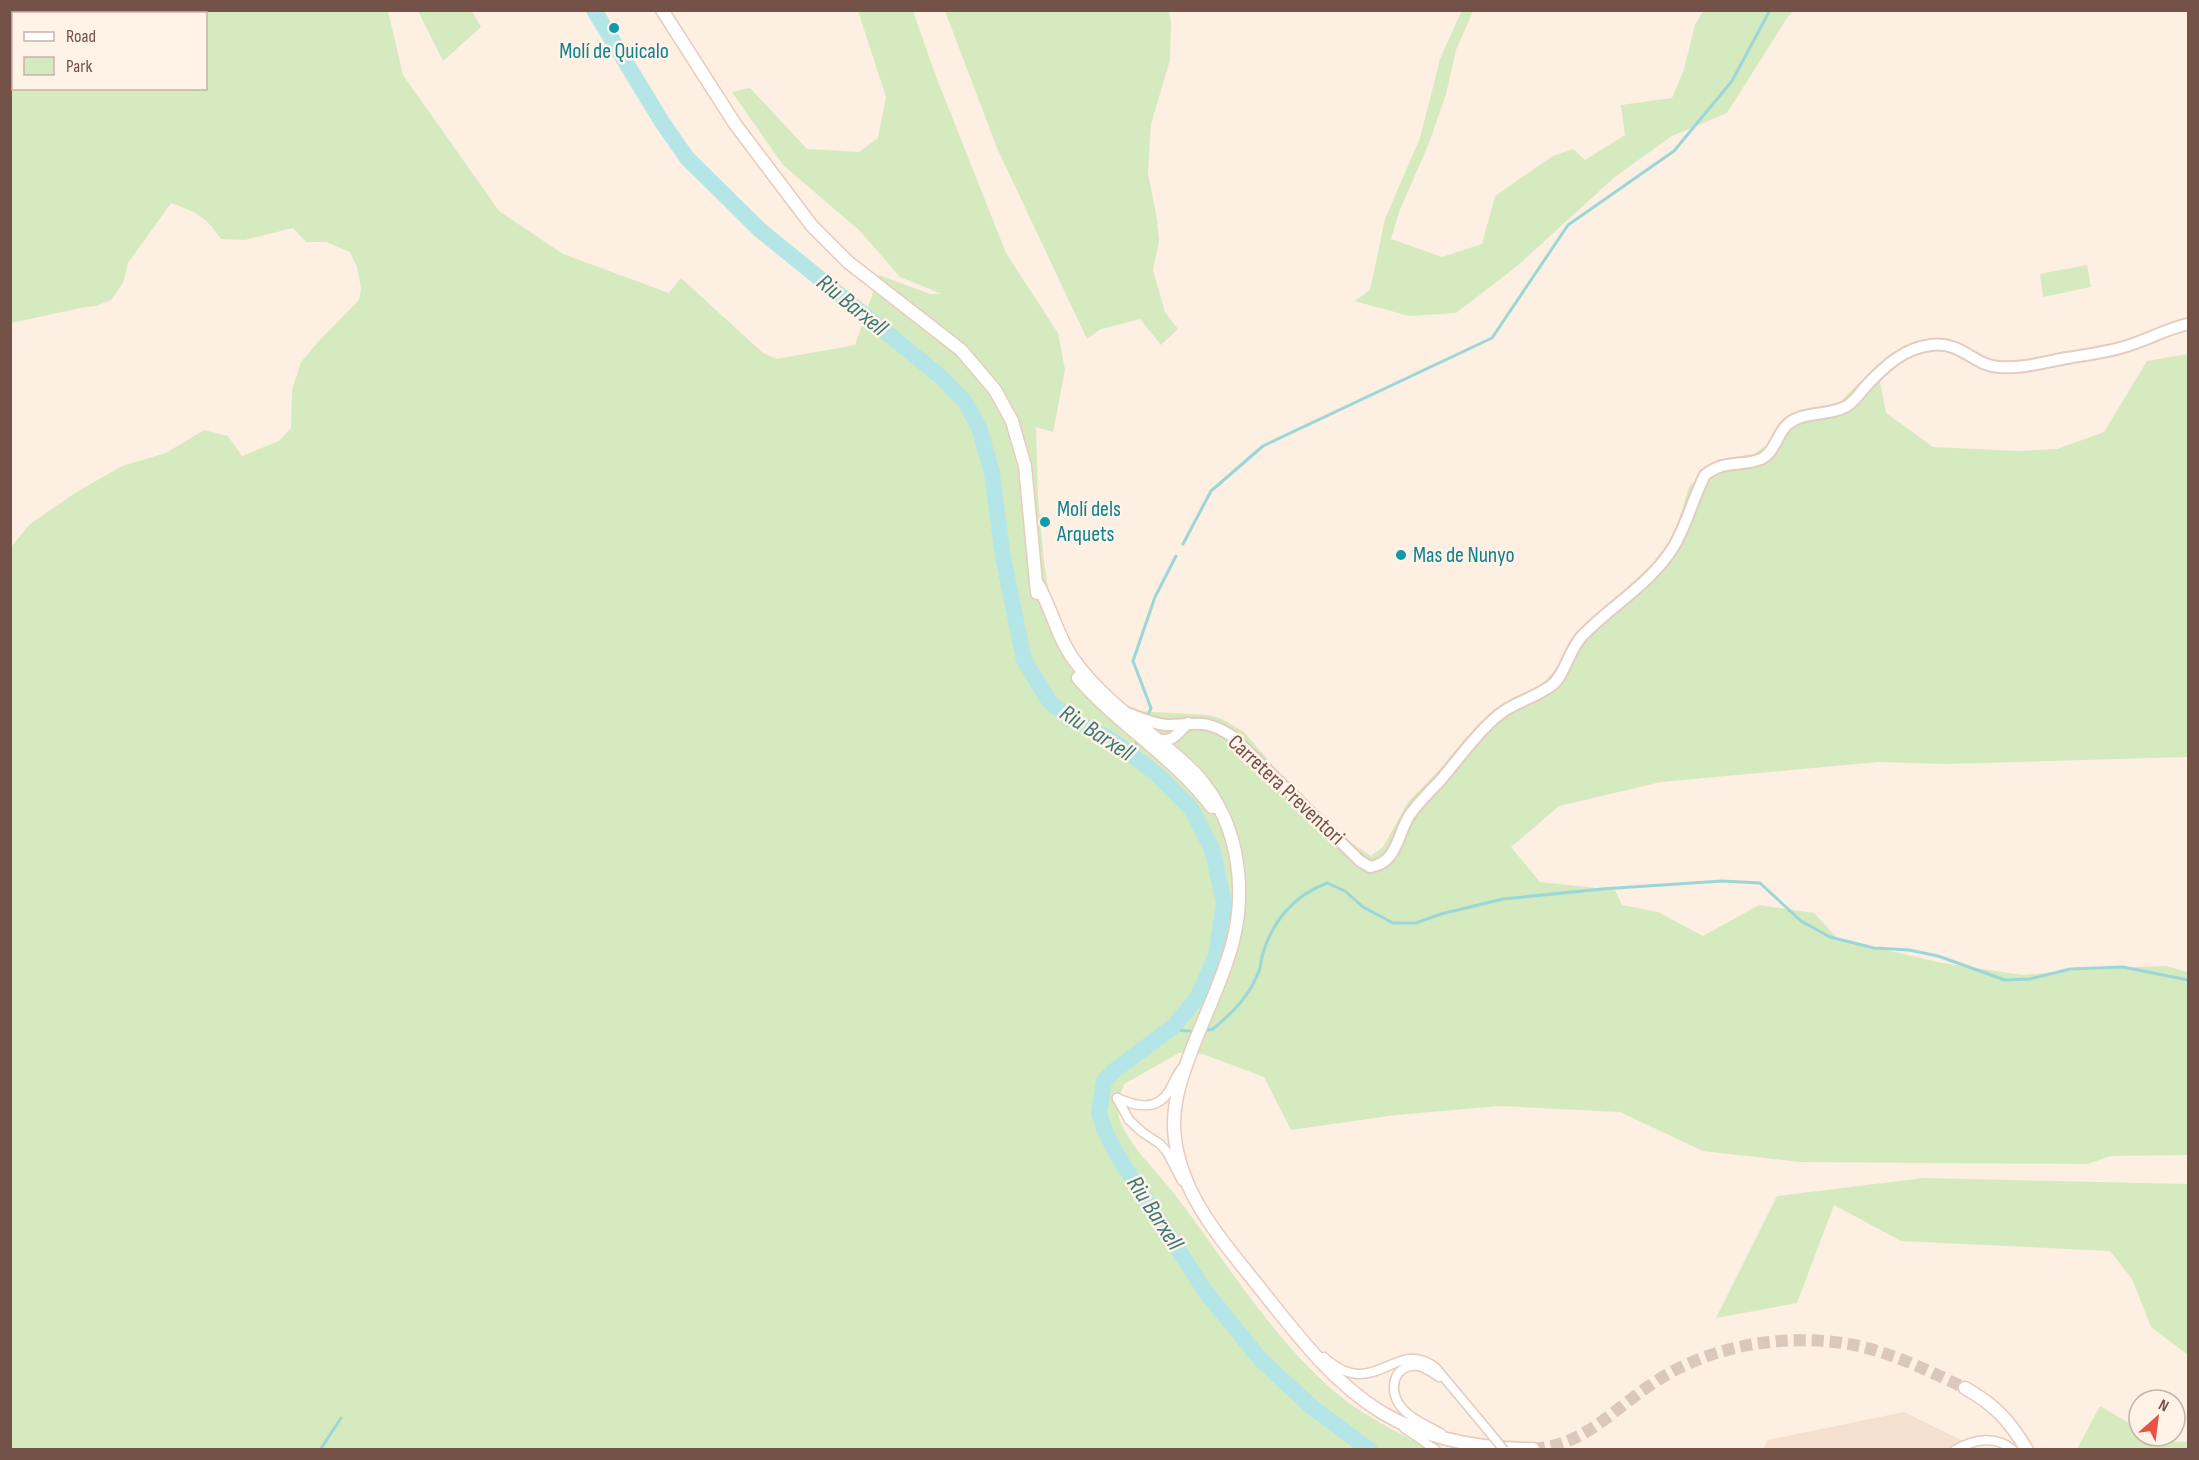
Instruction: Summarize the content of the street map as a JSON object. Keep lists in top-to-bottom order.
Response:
{
  "streets": {
    "street": ["Carretera Preventori"]
  },
  "water": ["Riu Barxell"],
  "places": ["Molí de Quicalo", "Molí dels Arquets", "Mas de Nunyo"],
  "legend": ["Road", "Park"],
  "north": "top right"
}
